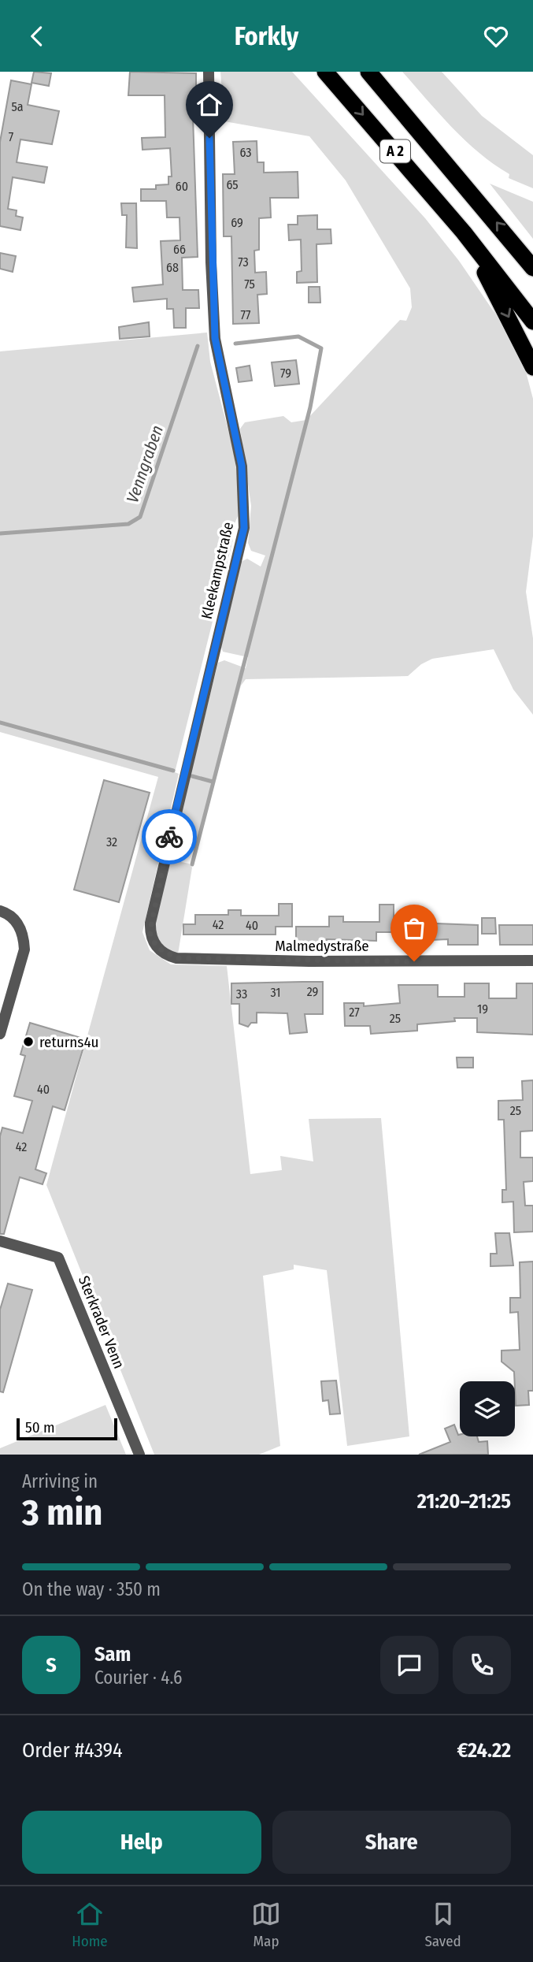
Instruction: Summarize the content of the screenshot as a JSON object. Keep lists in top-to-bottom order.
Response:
{
  "streets": {
    "highway": ["A 2"],
    "street": ["Kleekampstraße", "Malmedystraße", "Sterkrader Venn"]
  },
  "crossings": [
    ["Kleekampstraße", "Malmedystraße"]
  ],
  "water": ["Venngraben"],
  "places": ["returns4u"],
  "house_numbers": [
    "5a",
    "7",
    "63",
    "65",
    "60",
    "69",
    "66",
    "73",
    "68",
    "75",
    "77",
    "79",
    "32",
    "42",
    "40",
    "29",
    "31",
    "33",
    "19",
    "27",
    "25",
    "40",
    "25",
    "42"
  ],
  "scale_bar": "50 m",
  "page": {
    "header": "Forkly",
    "scale": "50 m",
    "heading": ["3 min", "Arriving in", "21:20–21:25"],
    "panel": [
      "Sam",
      "Courier · 4.6",
      "Order #4394",
      "€24.22"
    ],
    "bar": "On the way · 350 m",
    "round": "S",
    "buttons": ["Help", "Share"],
    "tabs": ["Home", "Map", "Saved"]
  }
}
